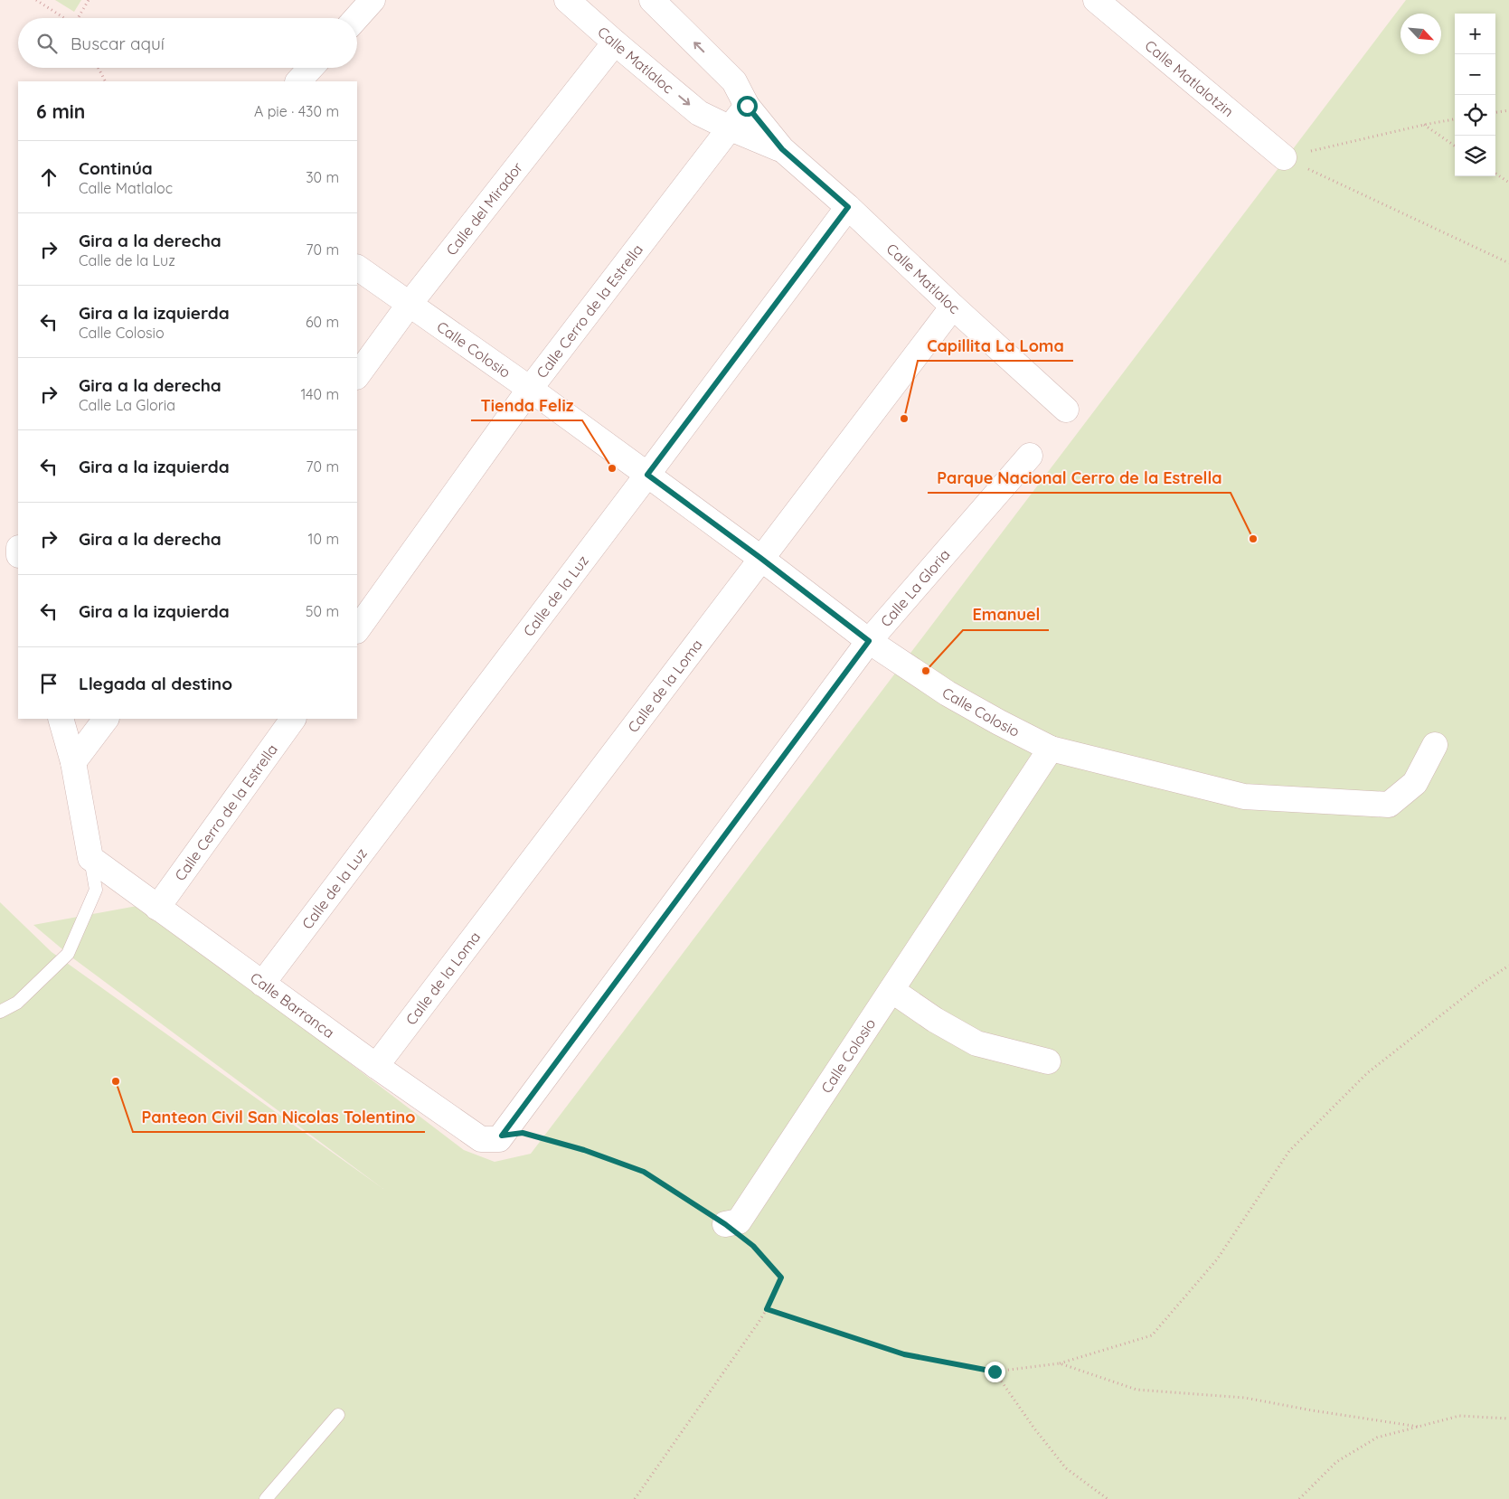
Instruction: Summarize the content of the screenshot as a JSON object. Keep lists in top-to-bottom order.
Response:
{
  "streets": {
    "street": [
      "Calle Matlaloc",
      "Calle Matlalotzin",
      "Calle del Mirador",
      "Calle Cerro de la Estrella",
      "Calle Colosio",
      "Calle La Gloria",
      "Calle de la Luz",
      "Calle de la Loma",
      "Calle Barranca"
    ]
  },
  "crossings": [
    ["Calle Matlaloc", "Calle del Mirador"],
    ["Calle Matlaloc", "Calle Cerro de la Estrella"],
    ["Calle Matlaloc", "Calle de la Luz"],
    ["Calle Matlaloc", "Calle de la Loma"],
    ["Calle del Mirador", "Calle Colosio"],
    ["Calle Cerro de la Estrella", "Calle Colosio"],
    ["Calle Cerro de la Estrella", "Calle Barranca"],
    ["Calle Colosio", "Calle La Gloria"],
    ["Calle Colosio", "Calle de la Luz"],
    ["Calle Colosio", "Calle de la Loma"],
    ["Calle La Gloria", "Calle Barranca"],
    ["Calle de la Luz", "Calle Barranca"],
    ["Calle de la Loma", "Calle Barranca"]
  ],
  "places": [
    "Capillita La Loma",
    "Tienda Feliz",
    "Parque Nacional Cerro de la Estrella",
    "Emanuel",
    "Panteon Civil San Nicolas Tolentino"
  ],
  "north": "bottom right",
  "page": {
    "map_buttons": ["+", "−"],
    "search": "Buscar aquí",
    "heading": ["6 min", "A pie · 430 m"],
    "list": [
      ["Continúa", "Calle Matlaloc", "30 m"],
      ["Gira a la derecha", "Calle de la Luz", "70 m"],
      ["Gira a la izquierda", "Calle Colosio", "60 m"],
      ["Gira a la derecha", "Calle La Gloria", "140 m"],
      ["Gira a la izquierda", "70 m"],
      ["Gira a la derecha", "10 m"],
      ["Gira a la izquierda", "50 m"],
      "Llegada al destino"
    ]
  }
}
